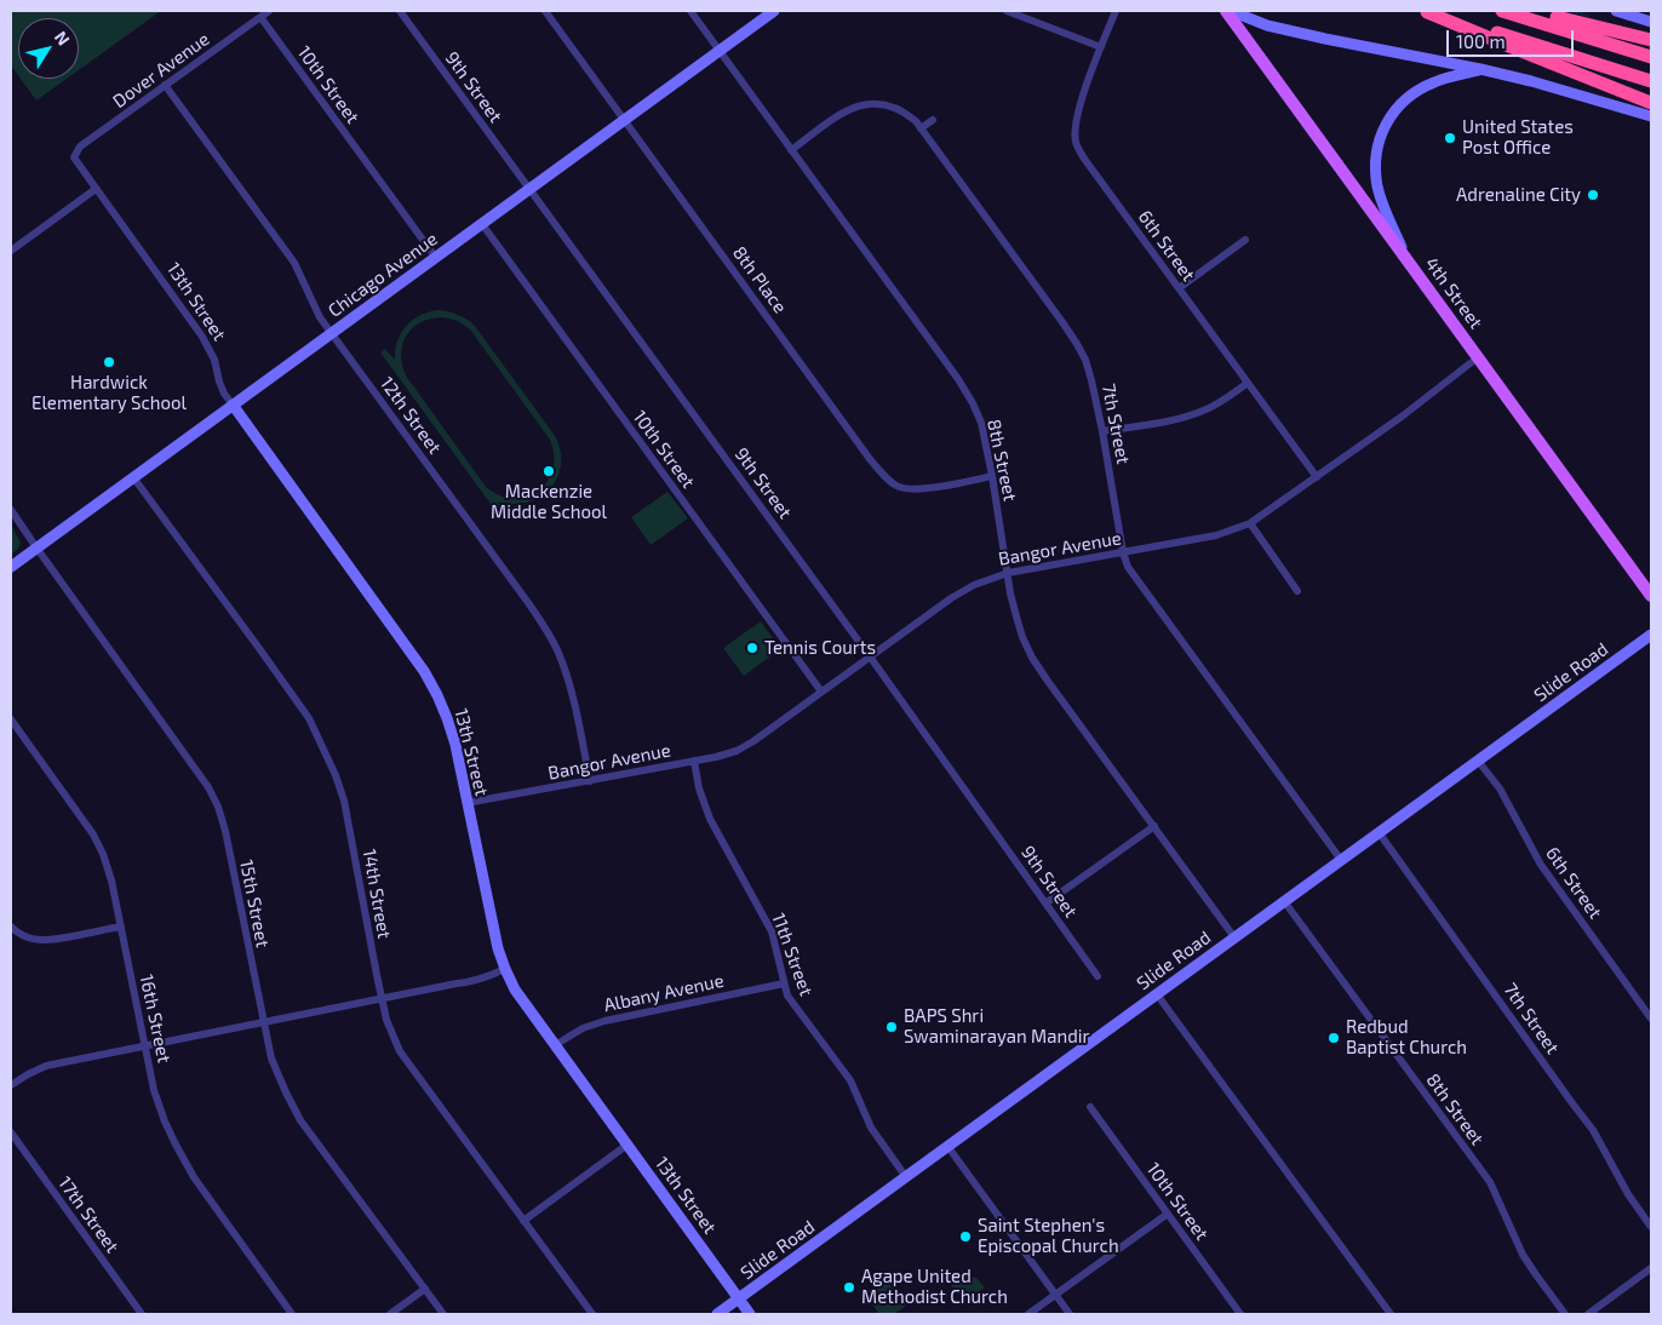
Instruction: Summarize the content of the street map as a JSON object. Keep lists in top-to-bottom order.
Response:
{
  "streets": {
    "main road": ["4th Street"],
    "street": [
      "Dover Avenue",
      "10th Street",
      "9th Street",
      "6th Street",
      "Chicago Avenue",
      "8th Place",
      "13th Street",
      "12th Street",
      "7th Street",
      "8th Street",
      "Bangor Avenue",
      "Slide Road",
      "14th Street",
      "15th Street",
      "11th Street",
      "Albany Avenue",
      "16th Street",
      "17th Street"
    ]
  },
  "crossings": [
    ["Dover Avenue", "10th Street"],
    ["Dover Avenue", "13th Street"],
    ["Dover Avenue", "12th Street"],
    ["10th Street", "Chicago Avenue"],
    ["10th Street", "Bangor Avenue"],
    ["9th Street", "Chicago Avenue"],
    ["9th Street", "Bangor Avenue"],
    ["6th Street", "Bangor Avenue"],
    ["6th Street", "Slide Road"],
    ["Chicago Avenue", "8th Place"],
    ["Chicago Avenue", "13th Street"],
    ["Chicago Avenue", "12th Street"],
    ["Chicago Avenue", "8th Street"],
    ["Chicago Avenue", "14th Street"],
    ["Chicago Avenue", "15th Street"],
    ["8th Place", "8th Street"],
    ["4th Street", "Bangor Avenue"],
    ["13th Street", "Bangor Avenue"],
    ["13th Street", "Slide Road"],
    ["13th Street", "Albany Avenue"],
    ["12th Street", "Bangor Avenue"],
    ["7th Street", "8th Street"],
    ["7th Street", "Bangor Avenue"],
    ["7th Street", "Slide Road"],
    ["8th Street", "Bangor Avenue"],
    ["8th Street", "Slide Road"],
    ["Bangor Avenue", "11th Street"],
    ["Slide Road", "11th Street"],
    ["11th Street", "Albany Avenue"]
  ],
  "places": [
    "United States Post Office",
    "Adrenaline City",
    "Hardwick Elementary School",
    "Mackenzie Middle School",
    "Tennis Courts",
    "BAPS Shri Swaminarayan Mandir",
    "Redbud Baptist Church",
    "Saint Stephen's Episcopal Church",
    "Agape United Methodist Church"
  ],
  "scale_bar": "100 m",
  "north": "top right"
}
